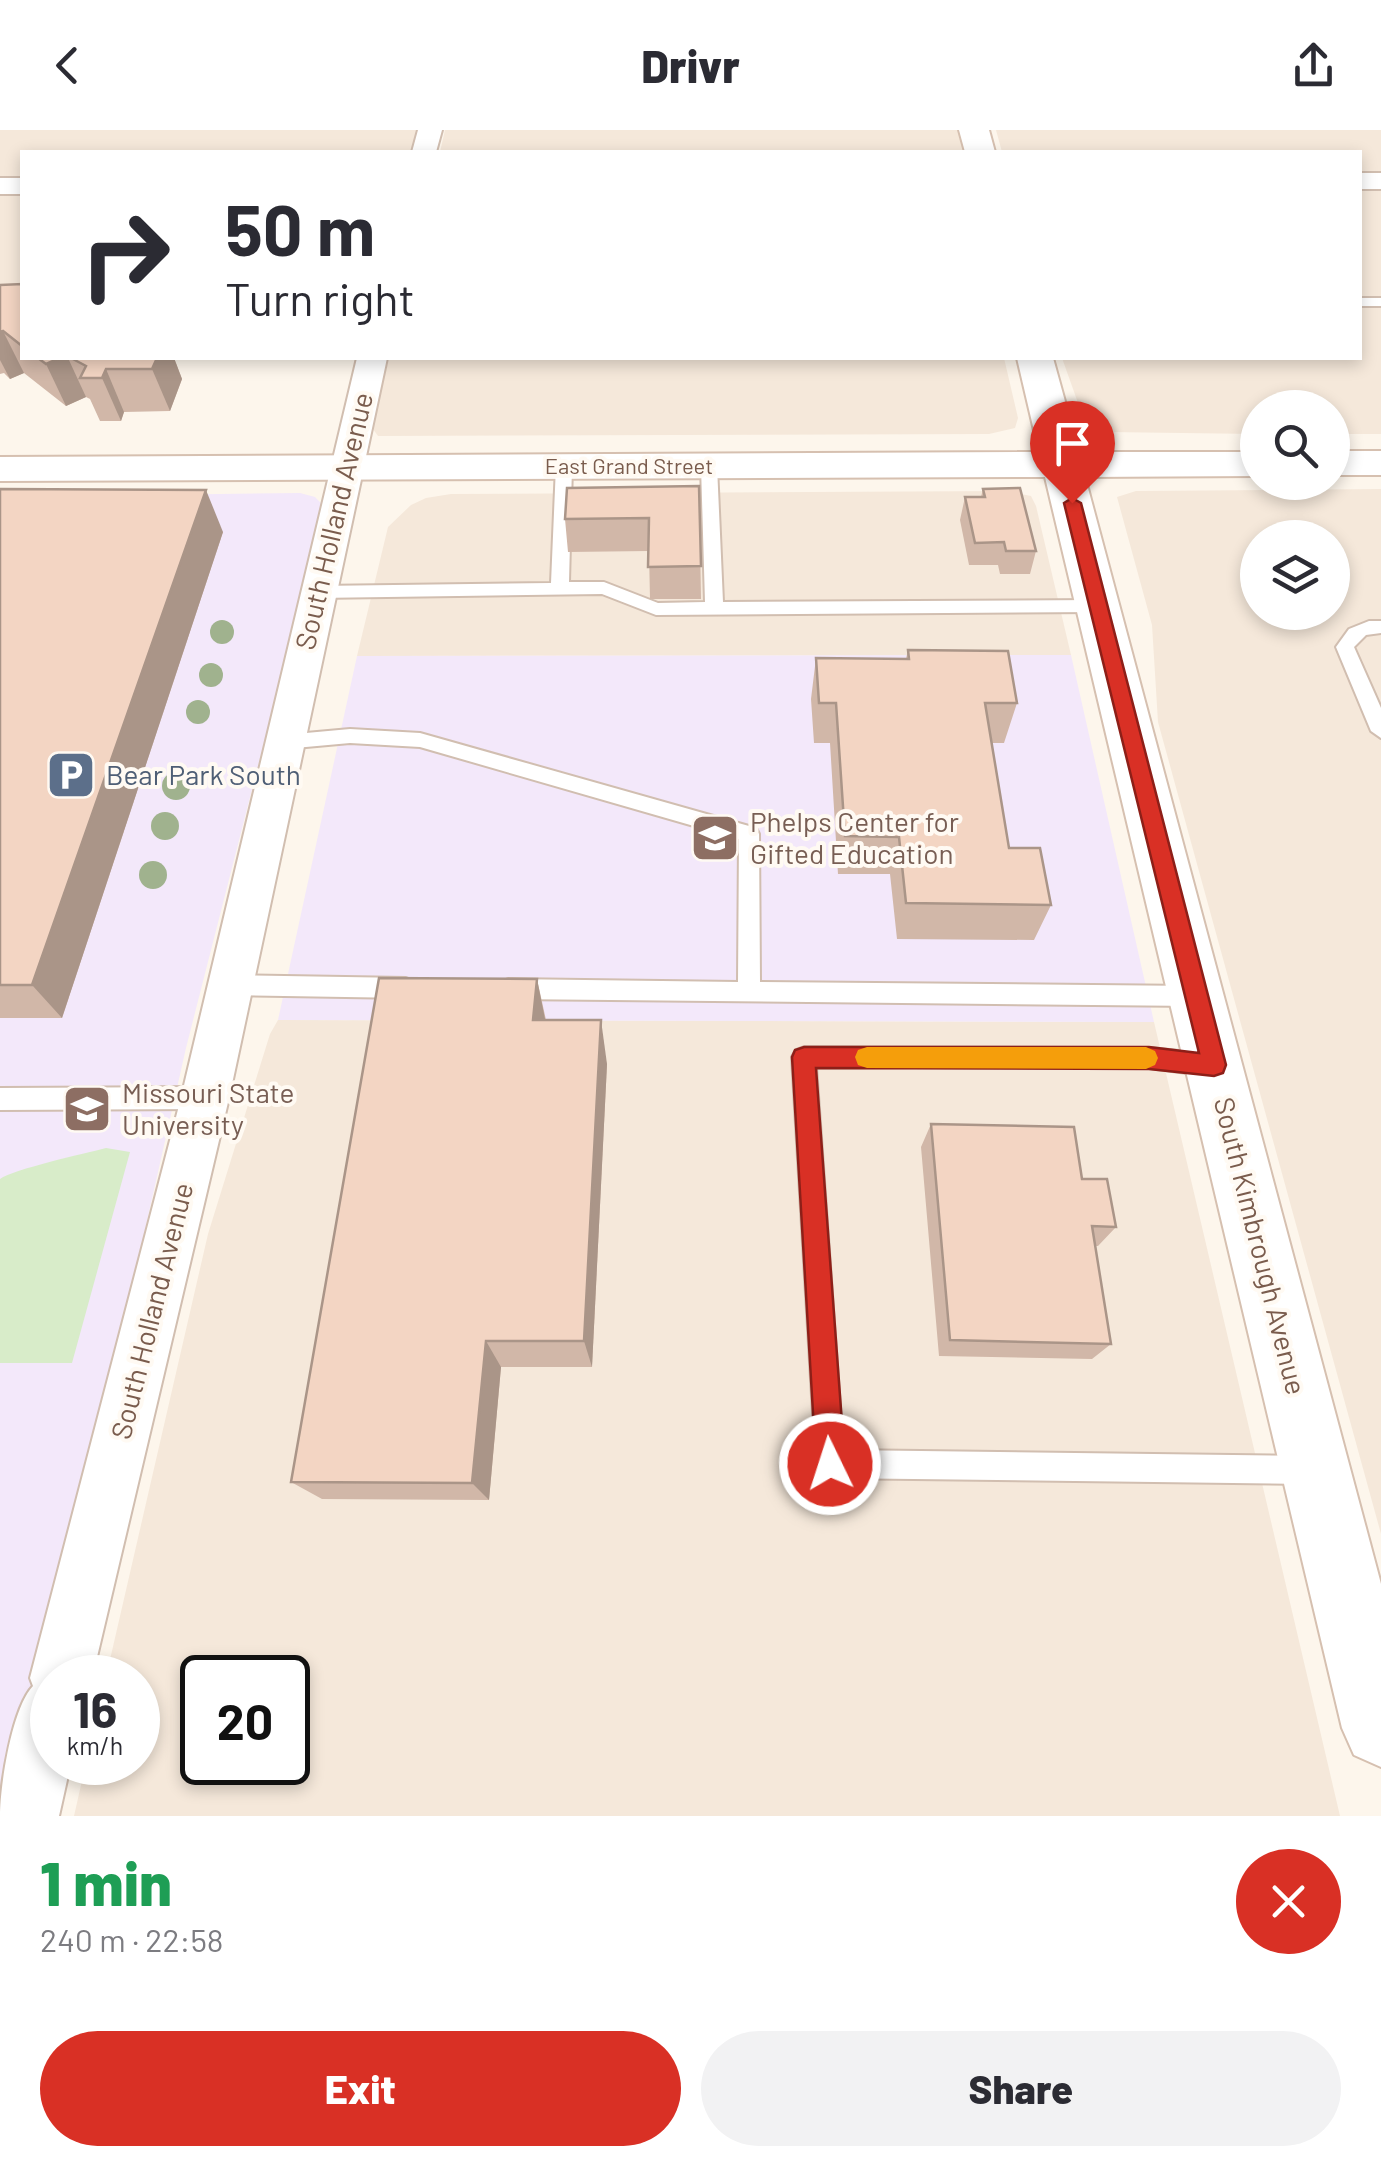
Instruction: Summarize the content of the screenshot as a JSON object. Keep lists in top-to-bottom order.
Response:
{
  "streets": {
    "main road": ["East Grand Street", "South Kimbrough Avenue"],
    "street": ["South Holland Avenue"]
  },
  "crossings": [
    ["East Grand Street", "South Holland Avenue"],
    ["East Grand Street", "South Kimbrough Avenue"]
  ],
  "places": {
    "parking": ["Bear Park South"],
    "school or university": ["Phelps Center for Gifted Education", "Missouri State University"]
  },
  "page": {
    "header": "Drivr",
    "turn": ["50 m", "Turn right"],
    "speed": "16 km/h",
    "limit": "20",
    "heading": ["1 min", "240 m · 22:58"],
    "buttons": ["Exit", "Share"]
  }
}
